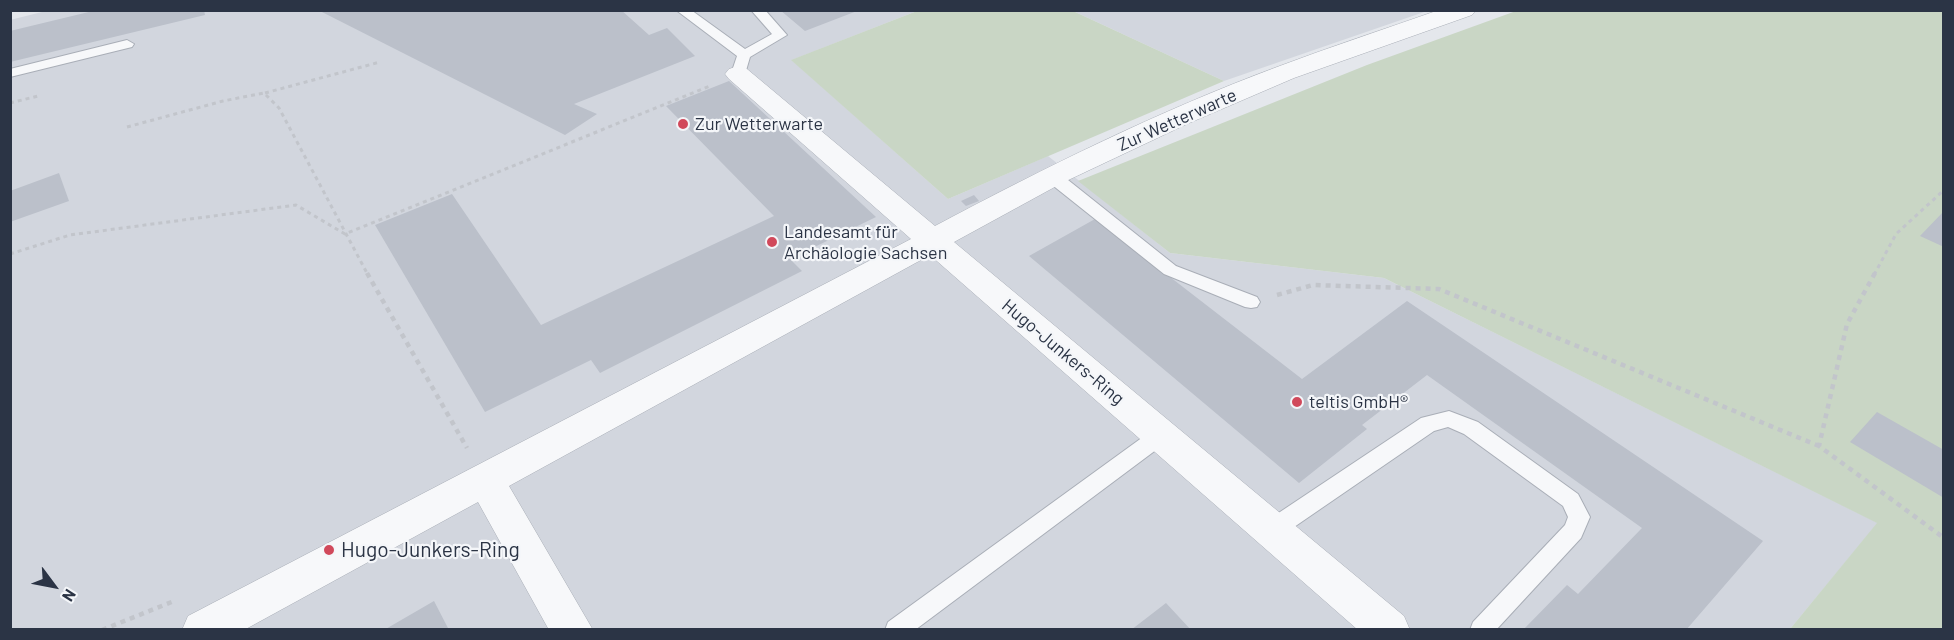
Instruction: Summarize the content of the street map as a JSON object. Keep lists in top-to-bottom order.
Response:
{
  "streets": {
    "street": ["Zur Wetterwarte", "Hugo-Junkers-Ring"]
  },
  "crossings": [
    ["Zur Wetterwarte", "Hugo-Junkers-Ring"]
  ],
  "places": [
    "Zur Wetterwarte",
    "Landesamt für Archäologie Sachsen",
    "teltis GmbH®",
    "Hugo-Junkers-Ring"
  ],
  "north": "bottom right"
}
